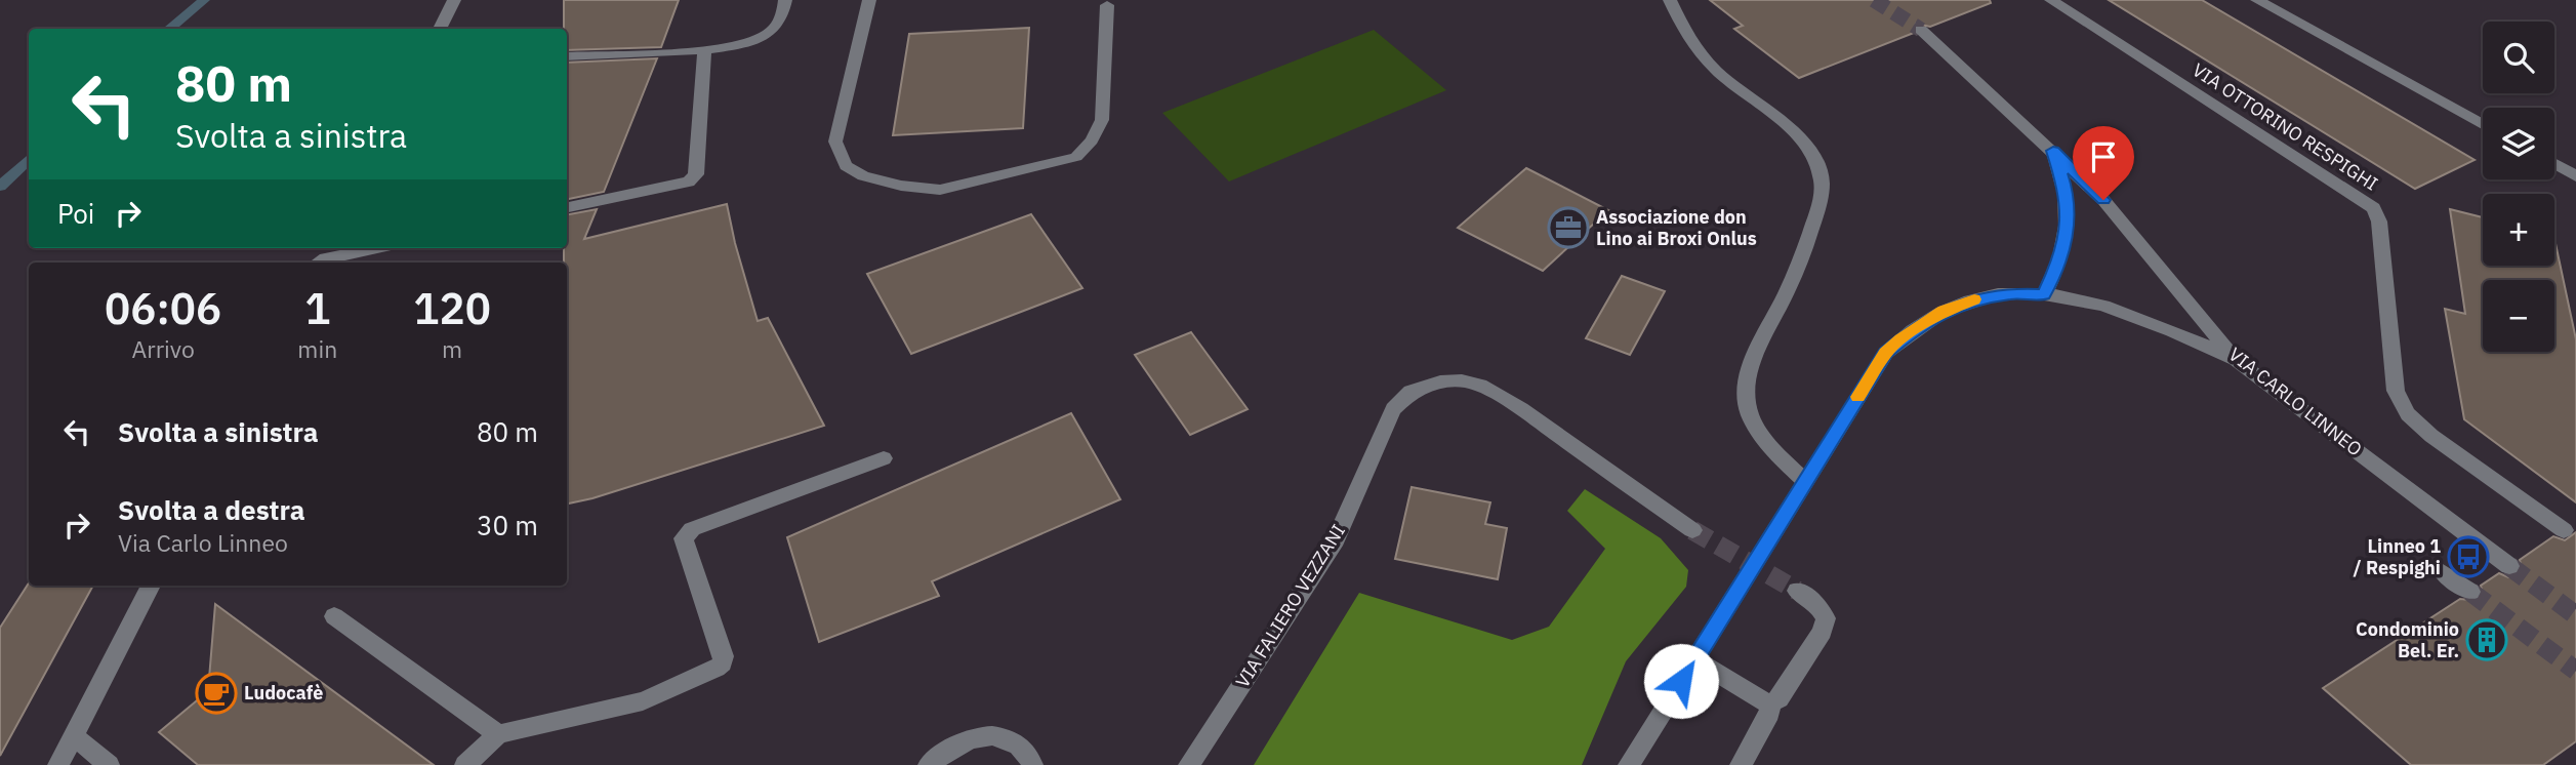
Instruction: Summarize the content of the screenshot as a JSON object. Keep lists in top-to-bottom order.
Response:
{
  "streets": {
    "street": ["VIA OTTORINO RESPIGHI", "VIA CARLO LINNEO", "VIA FALIERO VEZZANI"]
  },
  "places": {
    "office": ["Associazione don Lino ai Broxi Onlus"],
    "bus stop": ["Linneo 1 / Respighi"],
    "building": ["Condominio Bel. Er."],
    "cafe": ["Ludocafè"]
  },
  "page": {
    "map_buttons": ["+", "−"],
    "turn": ["80 m", "Svolta a sinistra"],
    "then": "Poi",
    "eta": [
      "06:06",
      "Arrivo",
      "1",
      "min",
      "120",
      "m"
    ],
    "list": [
      {
        "name": "Svolta a sinistra",
        "value": "80 m"
      },
      {
        "name": "Svolta a destra",
        "note": "Via Carlo Linneo",
        "value": "30 m"
      }
    ]
  }
}
